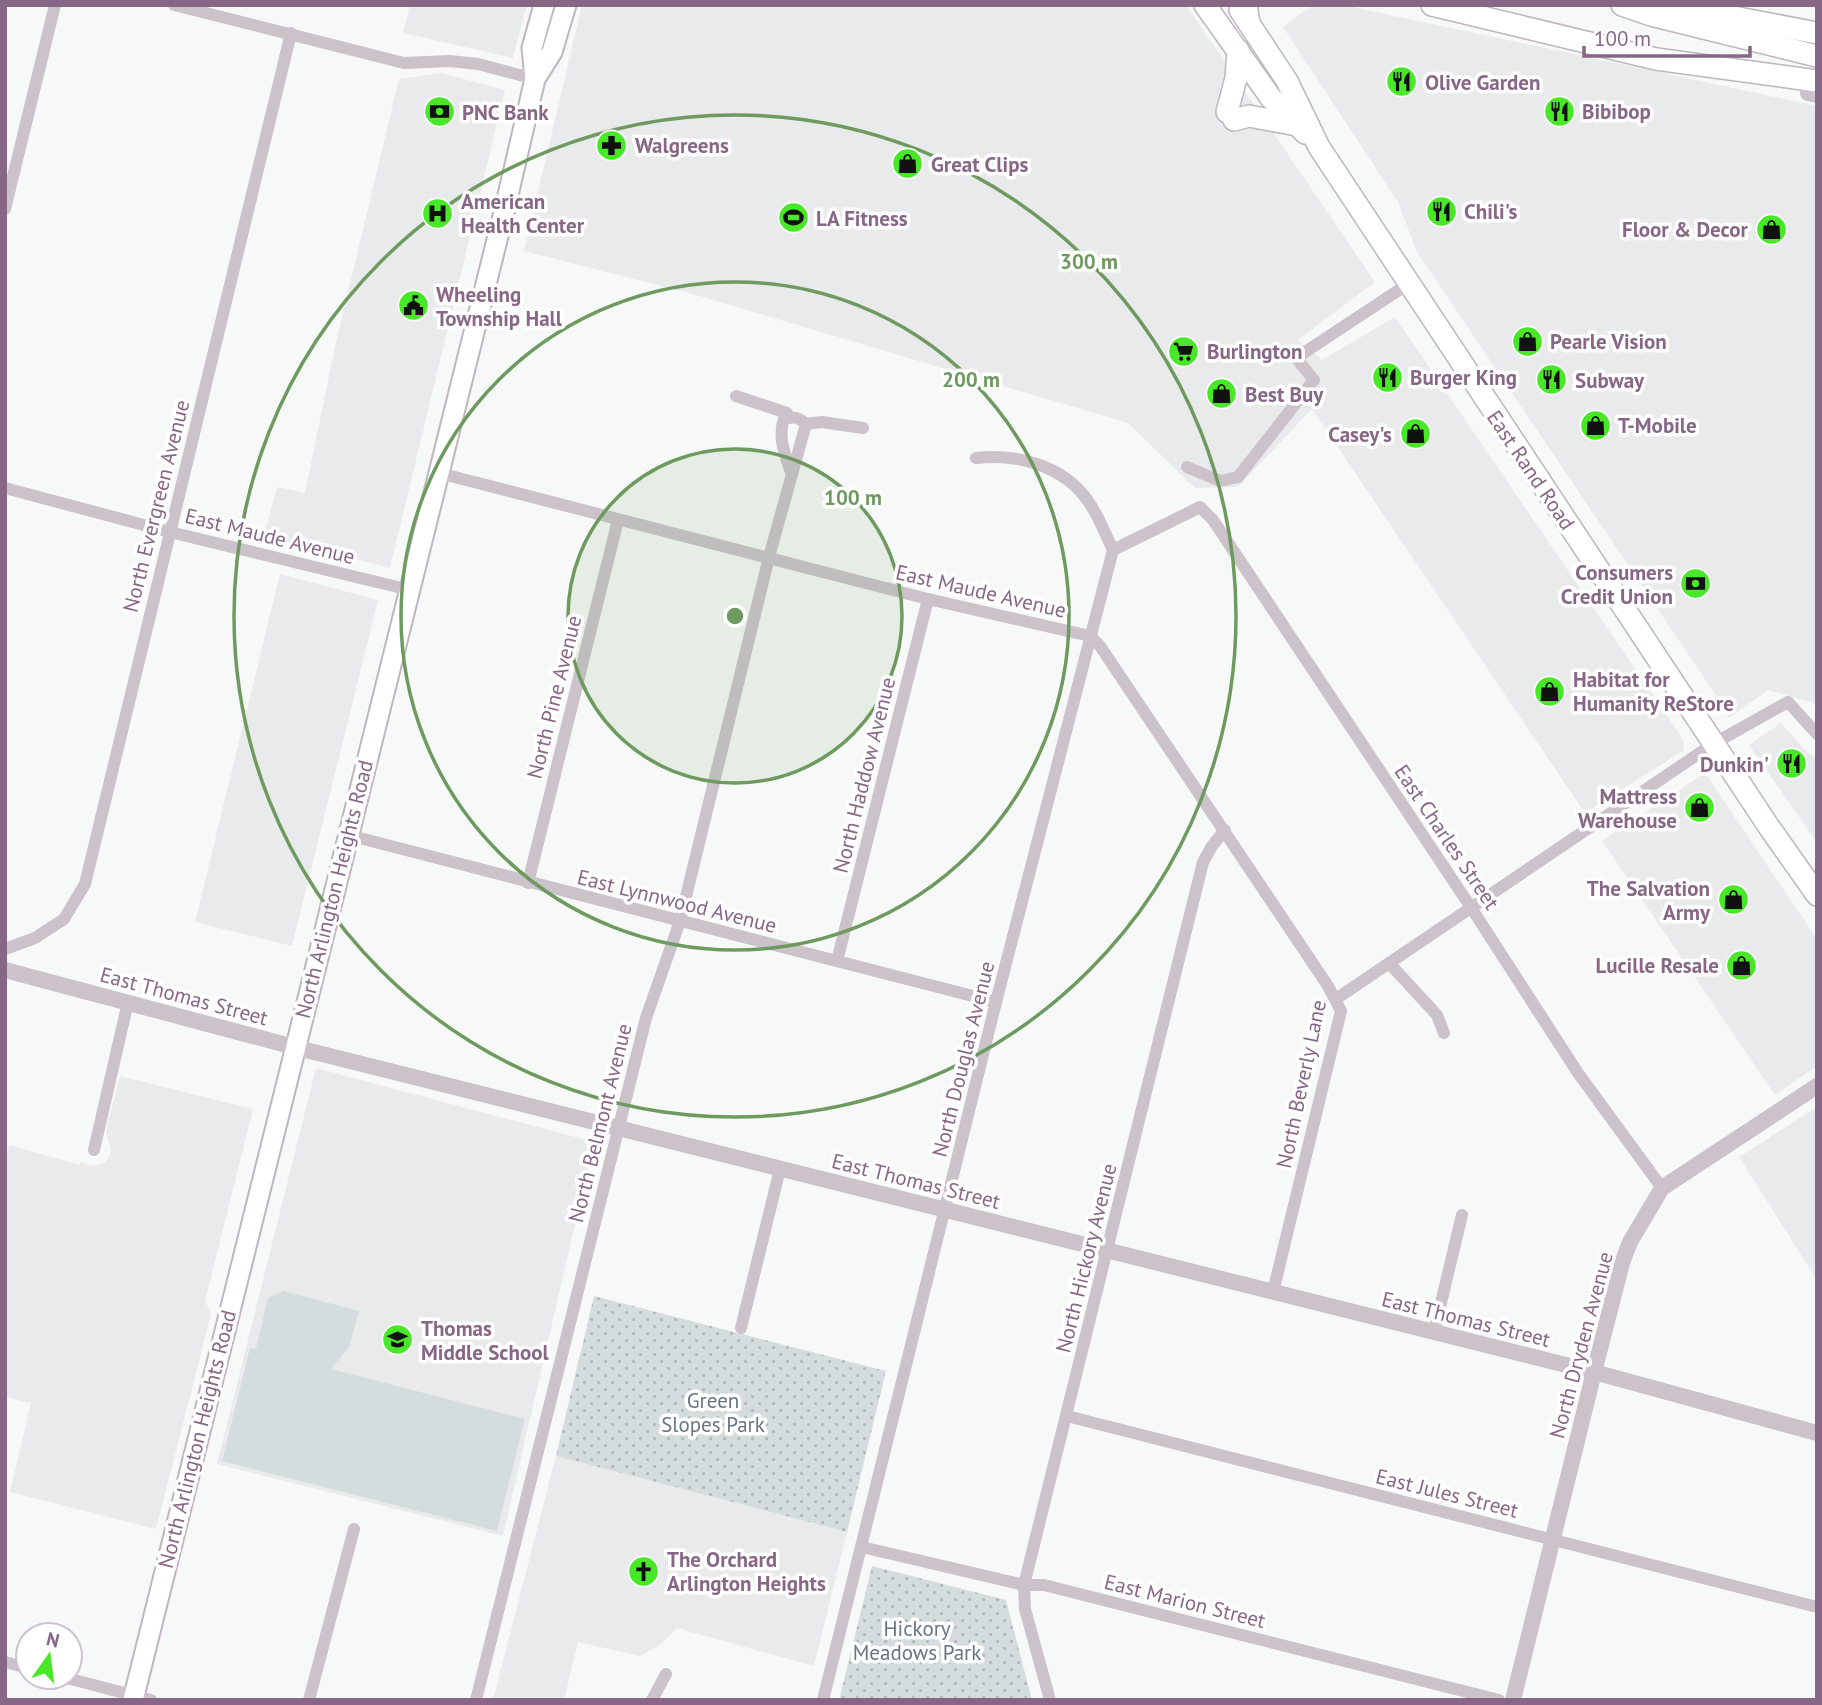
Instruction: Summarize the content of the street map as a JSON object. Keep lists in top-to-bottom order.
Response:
{
  "streets": {
    "main road": ["East Rand Road", "North Arlington Heights Road"],
    "street": [
      "North Evergreen Avenue",
      "East Maude Avenue",
      "North Pine Avenue",
      "North Haddow Avenue",
      "East Charles Street",
      "East Lynnwood Avenue",
      "East Thomas Street",
      "North Douglas Avenue",
      "North Beverly Lane",
      "North Belmont Avenue",
      "North Hickory Avenue",
      "North Dryden Avenue",
      "East Jules Street",
      "East Marion Street"
    ]
  },
  "crossings": [
    ["East Rand Road", "North Beverly Lane"],
    ["North Evergreen Avenue", "East Maude Avenue"],
    ["East Maude Avenue", "North Pine Avenue"],
    ["East Maude Avenue", "North Haddow Avenue"],
    ["East Maude Avenue", "North Arlington Heights Road"],
    ["East Maude Avenue", "North Douglas Avenue"],
    ["East Maude Avenue", "North Beverly Lane"],
    ["East Maude Avenue", "North Belmont Avenue"],
    ["East Maude Avenue", "North Hickory Avenue"],
    ["North Pine Avenue", "East Lynnwood Avenue"],
    ["North Haddow Avenue", "East Lynnwood Avenue"],
    ["East Charles Street", "North Douglas Avenue"],
    ["East Charles Street", "North Beverly Lane"],
    ["East Charles Street", "North Dryden Avenue"],
    ["North Arlington Heights Road", "East Lynnwood Avenue"],
    ["North Arlington Heights Road", "East Thomas Street"],
    ["East Lynnwood Avenue", "North Douglas Avenue"],
    ["East Lynnwood Avenue", "North Belmont Avenue"],
    ["East Thomas Street", "North Douglas Avenue"],
    ["East Thomas Street", "North Beverly Lane"],
    ["East Thomas Street", "North Belmont Avenue"],
    ["East Thomas Street", "North Hickory Avenue"],
    ["East Thomas Street", "North Dryden Avenue"],
    ["North Douglas Avenue", "East Marion Street"],
    ["North Hickory Avenue", "East Jules Street"],
    ["North Hickory Avenue", "East Marion Street"],
    ["North Dryden Avenue", "East Jules Street"]
  ],
  "parks": ["Green Slopes Park", "Hickory Meadows Park"],
  "places": {
    "restaurant": [
      "Olive Garden",
      "Bibibop",
      "Chili's",
      "Burger King",
      "Subway",
      "Dunkin'"
    ],
    "bank": ["PNC Bank", "Consumers Credit Union"],
    "pharmacy": ["Walgreens"],
    "shop": [
      "Great Clips",
      "Floor & Decor",
      "Pearle Vision",
      "Best Buy",
      "T-Mobile",
      "Casey's",
      "Habitat for Humanity ReStore",
      "Mattress Warehouse",
      "The Salvation Army",
      "Lucille Resale"
    ],
    "hospital": ["American Health Center"],
    "sports": ["LA Fitness"],
    "public building": ["Wheeling Township Hall"],
    "supermarket": ["Burlington"],
    "school or university": ["Thomas Middle School"],
    "church": ["The Orchard Arlington Heights"]
  },
  "scale_bar": "100 m",
  "north": "top",
  "rings": ["300 m", "200 m", "100 m"]
}
